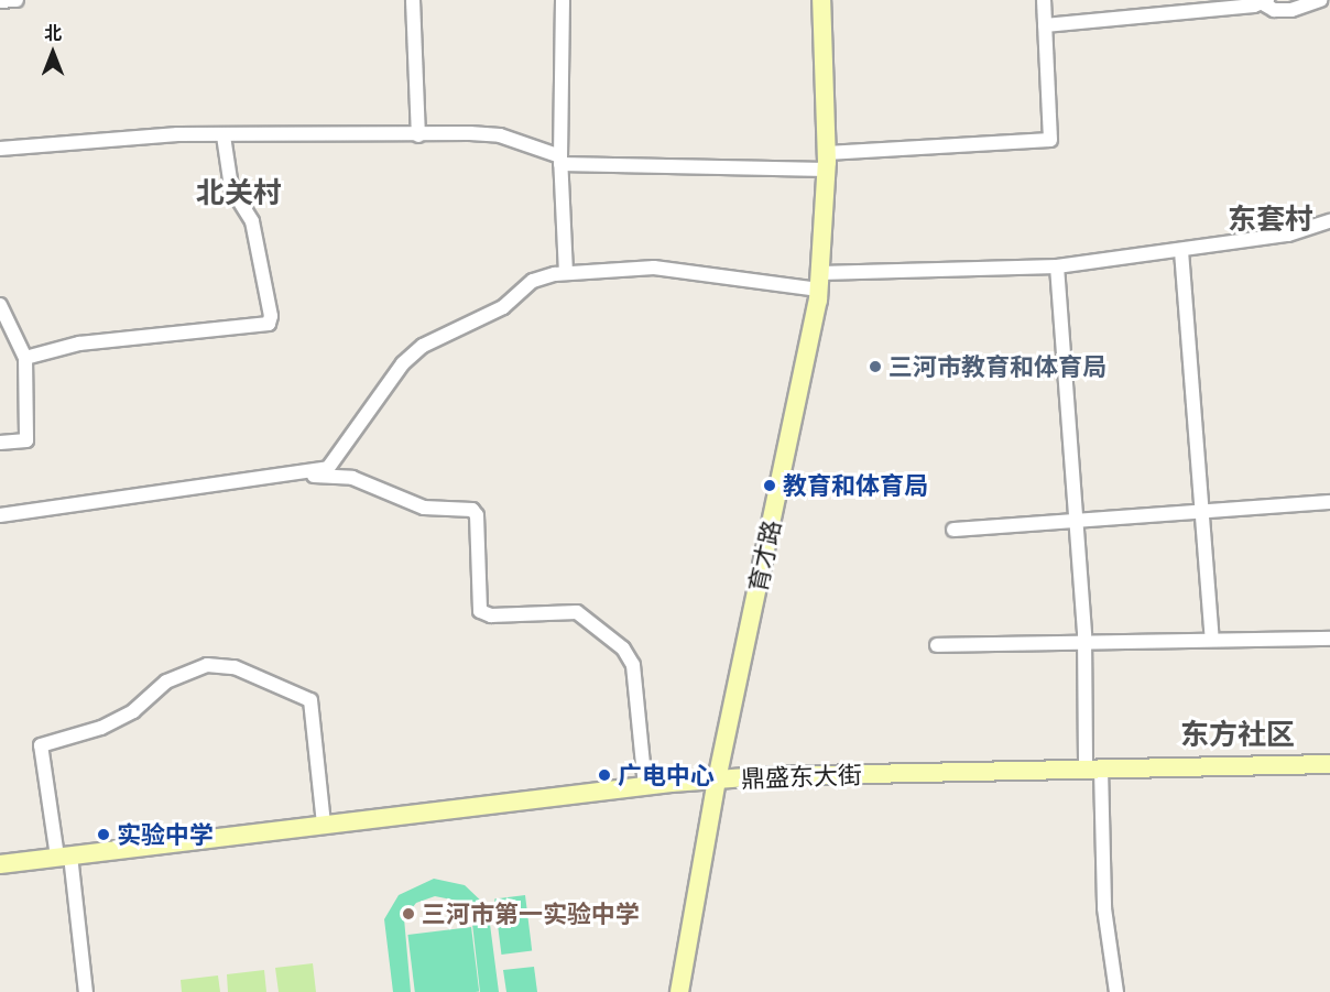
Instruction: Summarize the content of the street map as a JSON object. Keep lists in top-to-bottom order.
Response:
{
  "streets": {
    "main road": ["育才路", "鼎盛东大街"]
  },
  "crossings": [
    ["育才路", "鼎盛东大街"]
  ],
  "districts": ["北关村", "东套村", "东方社区"],
  "places": [
    "三河市教育和体育局",
    "教育和体育局",
    "广电中心",
    "实验中学",
    "三河市第一实验中学"
  ],
  "north": "top"
}
